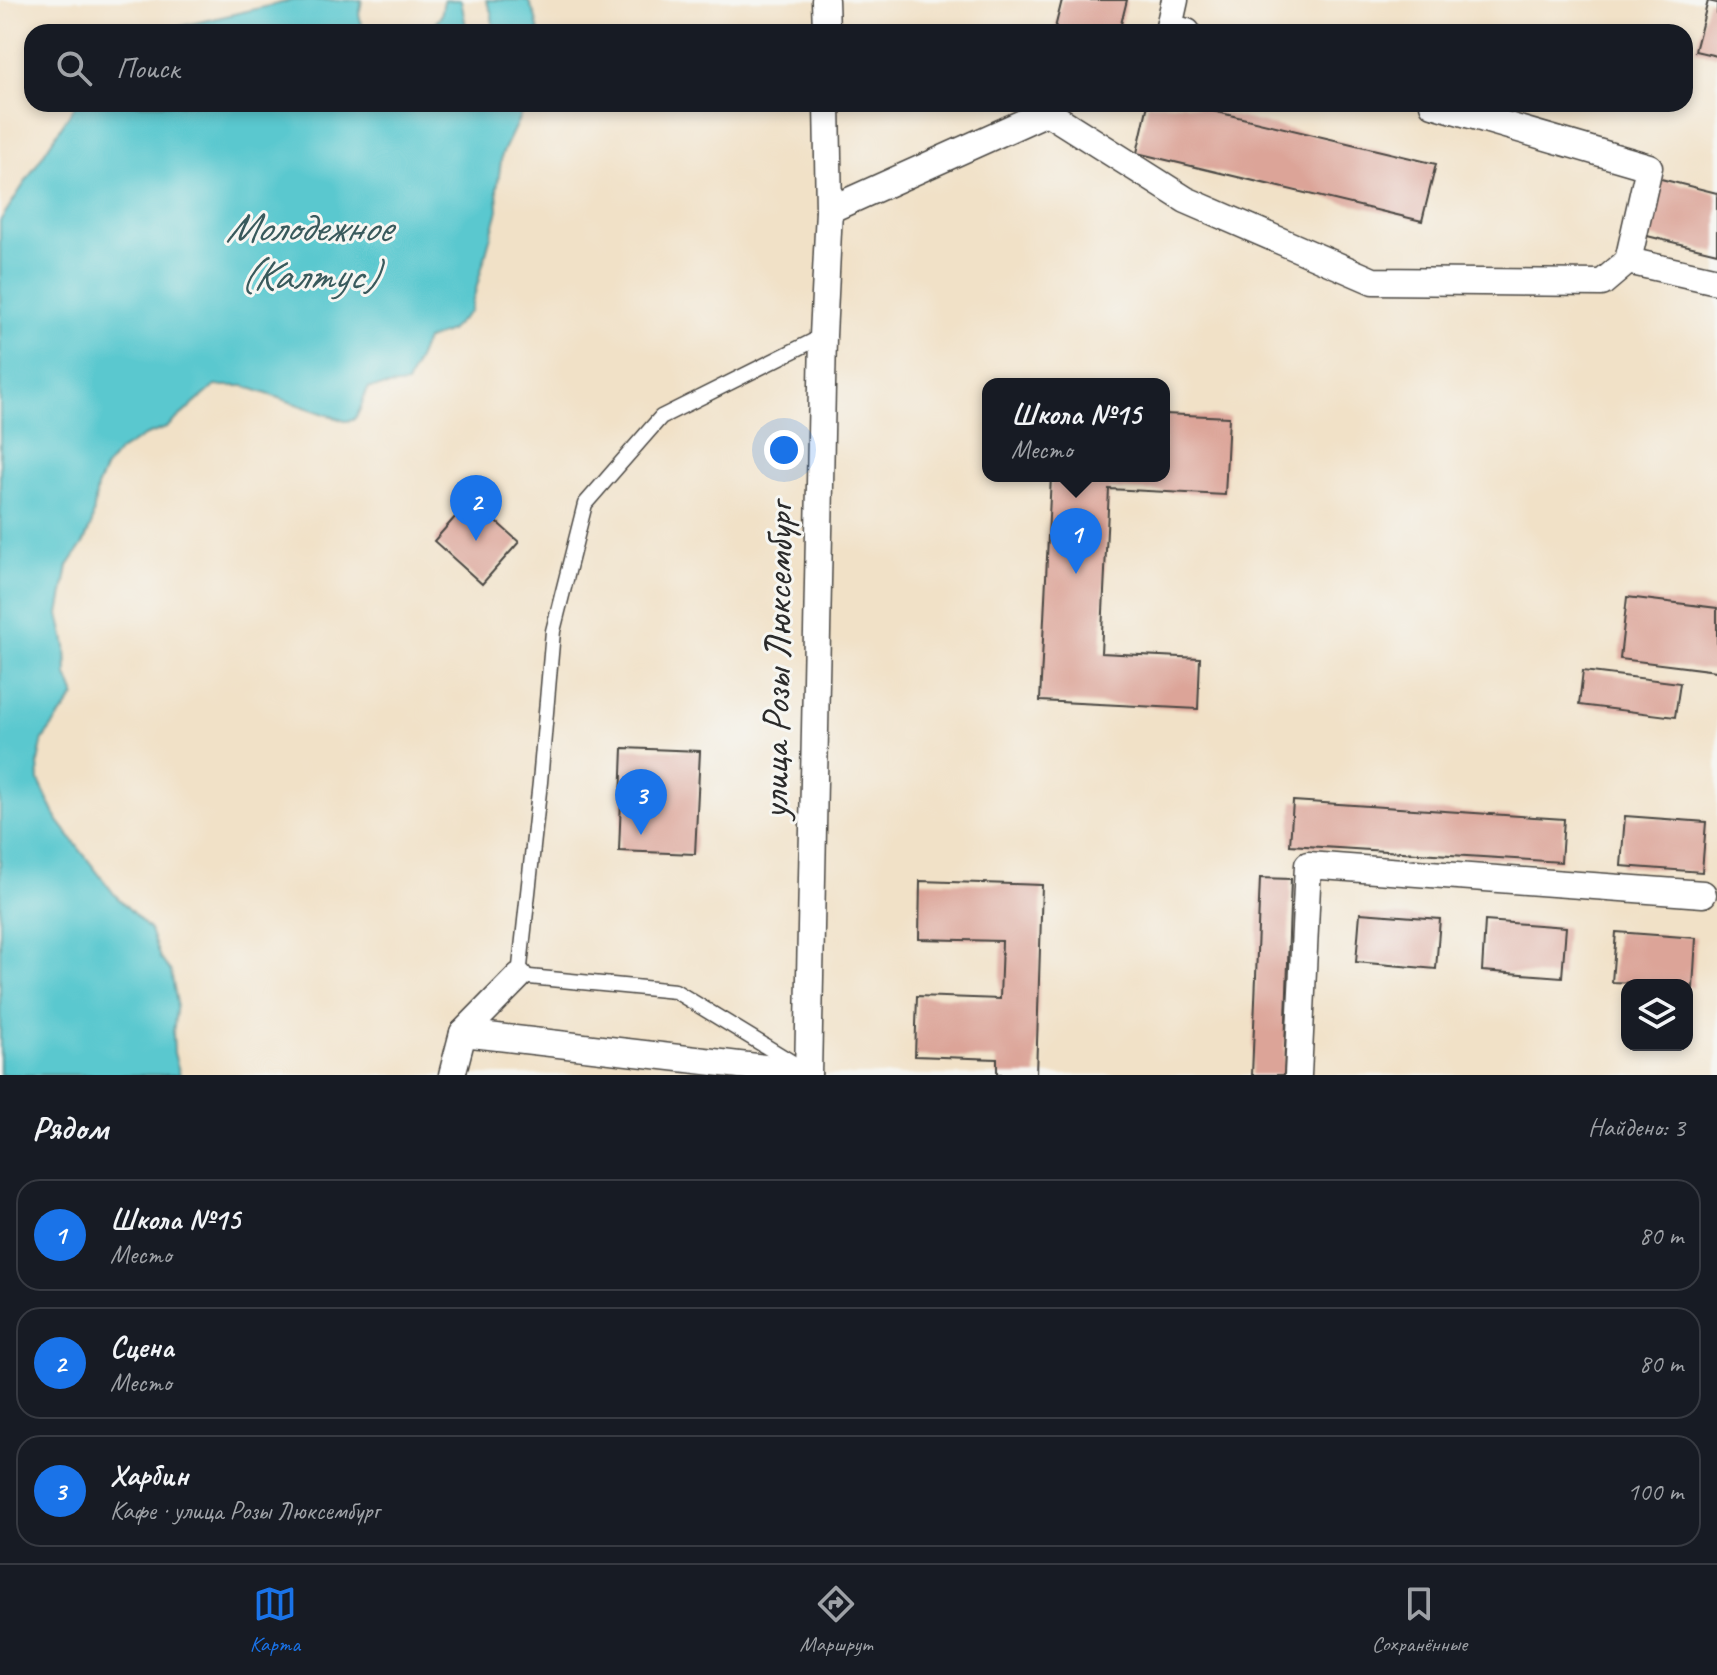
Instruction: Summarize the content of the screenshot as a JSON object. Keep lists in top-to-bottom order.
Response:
{
  "streets": {
    "street": ["улица Розы Люксембург"]
  },
  "water": ["Молодежное (Калтус)"],
  "page": {
    "search": "Поиск",
    "popup": ["Школа №15", "Место"],
    "pins": ["2", "1", "3"],
    "heading": ["Рядом", "Найдено: 3"],
    "list": [
      {
        "mark": "1",
        "name": "Школа №15",
        "note": "Место",
        "value": "80 m"
      },
      {
        "mark": "2",
        "name": "Сцена",
        "note": "Место",
        "value": "80 m"
      },
      {
        "mark": "3",
        "name": "Харбин",
        "note": "Кафе · улица Розы Люксембург",
        "value": "100 m"
      }
    ],
    "nav": ["Карта", "Маршрут", "Сохранённые"]
  }
}
